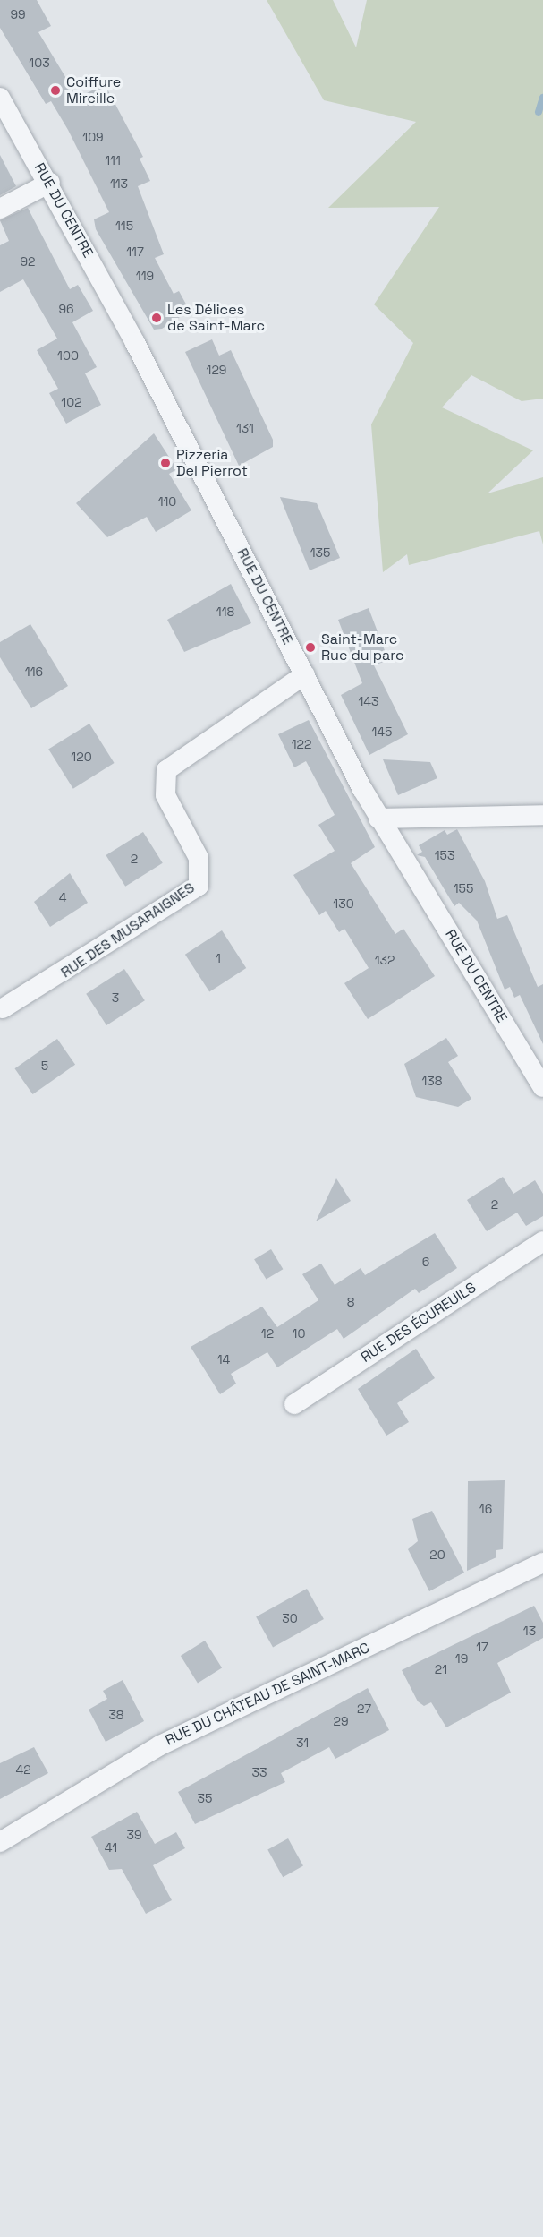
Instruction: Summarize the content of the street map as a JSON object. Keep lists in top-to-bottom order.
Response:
{
  "streets": {
    "street": [
      "RUE DU CENTRE",
      "RUE DES MUSARAIGNES",
      "RUE DES ÉCUREUILS",
      "RUE DU CHÂTEAU DE SAINT-MARC"
    ]
  },
  "crossings": [
    ["RUE DU CENTRE", "RUE DES MUSARAIGNES"]
  ],
  "places": [
    "Coiffure Mireille",
    "Les Délices de Saint-Marc",
    "Pizzeria Del Pierrot",
    "Saint-Marc Rue du parc"
  ],
  "house_numbers": [
    "99",
    "103",
    "109",
    "111",
    "113",
    "115",
    "117",
    "92",
    "119",
    "96",
    "100",
    "129",
    "102",
    "131",
    "110",
    "135",
    "118",
    "116",
    "143",
    "145",
    "122",
    "120",
    "153",
    "2",
    "155",
    "4",
    "130",
    "1",
    "132",
    "3",
    "5",
    "138",
    "2",
    "6",
    "8",
    "12",
    "10",
    "14",
    "16",
    "20",
    "30",
    "13",
    "17",
    "19",
    "21",
    "27",
    "38",
    "29",
    "31",
    "42",
    "33",
    "35",
    "39",
    "41"
  ]
}
